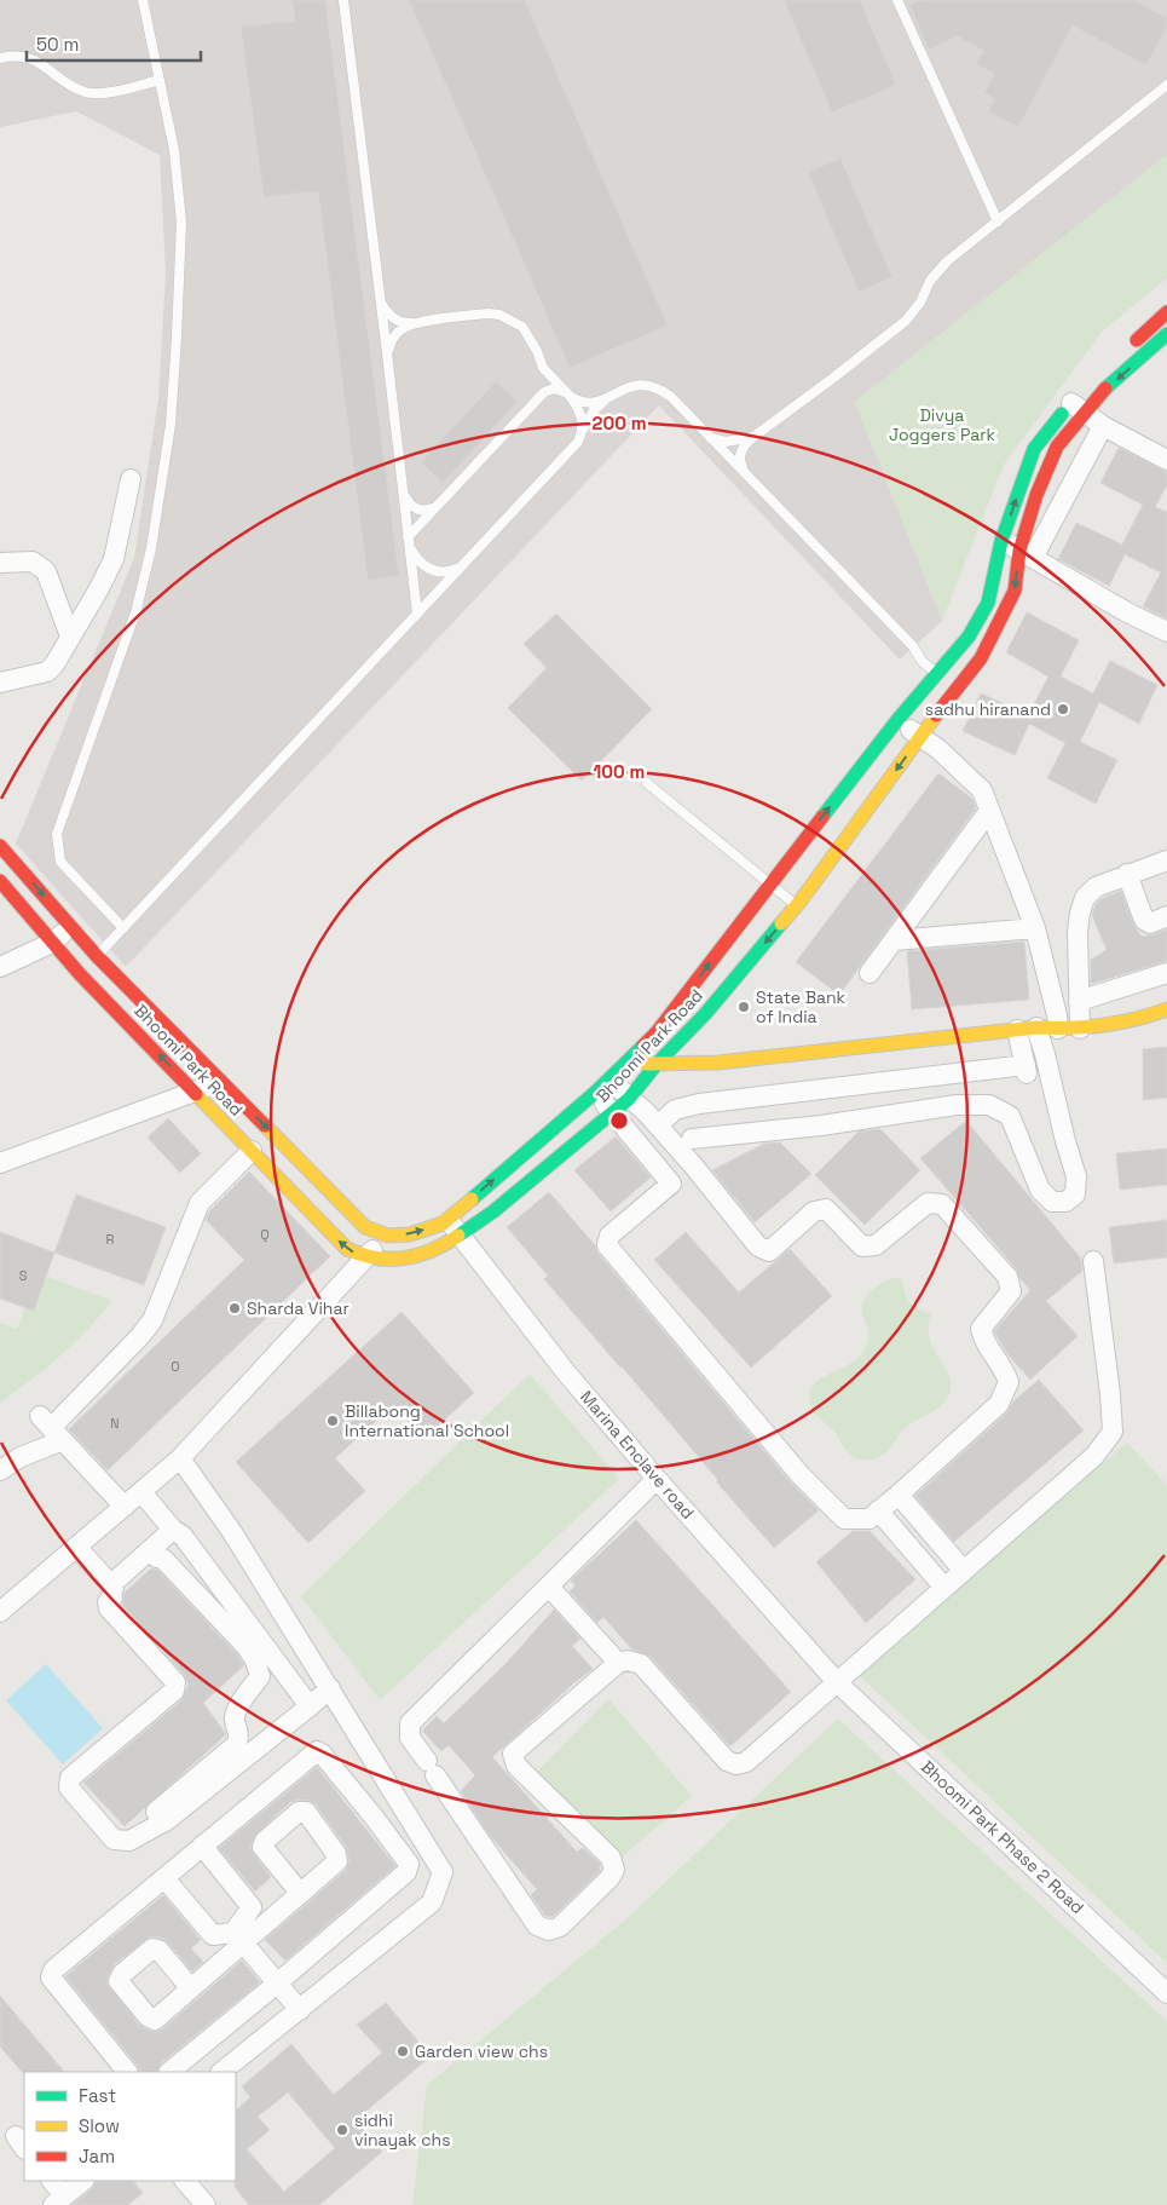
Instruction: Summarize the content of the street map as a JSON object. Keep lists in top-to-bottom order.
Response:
{
  "streets": {
    "main road": ["Bhoomi Park Road"],
    "street": ["Marina Enclave road", "Bhoomi Park Phase 2 Road"]
  },
  "crossings": [
    ["Bhoomi Park Road", "Marina Enclave road"],
    ["Marina Enclave road", "Bhoomi Park Phase 2 Road"]
  ],
  "parks": ["Divya Joggers Park"],
  "places": [
    "sadhu hiranand",
    "State Bank of India",
    "Sharda Vihar",
    "Billabong International School",
    "Garden view chs",
    "sidhi vinayak chs"
  ],
  "house_numbers": [
    "Q",
    "R",
    "S",
    "O",
    "N"
  ],
  "legend": ["Fast", "Slow", "Jam"],
  "scale_bar": "50 m",
  "rings": ["200 m", "100 m"]
}
